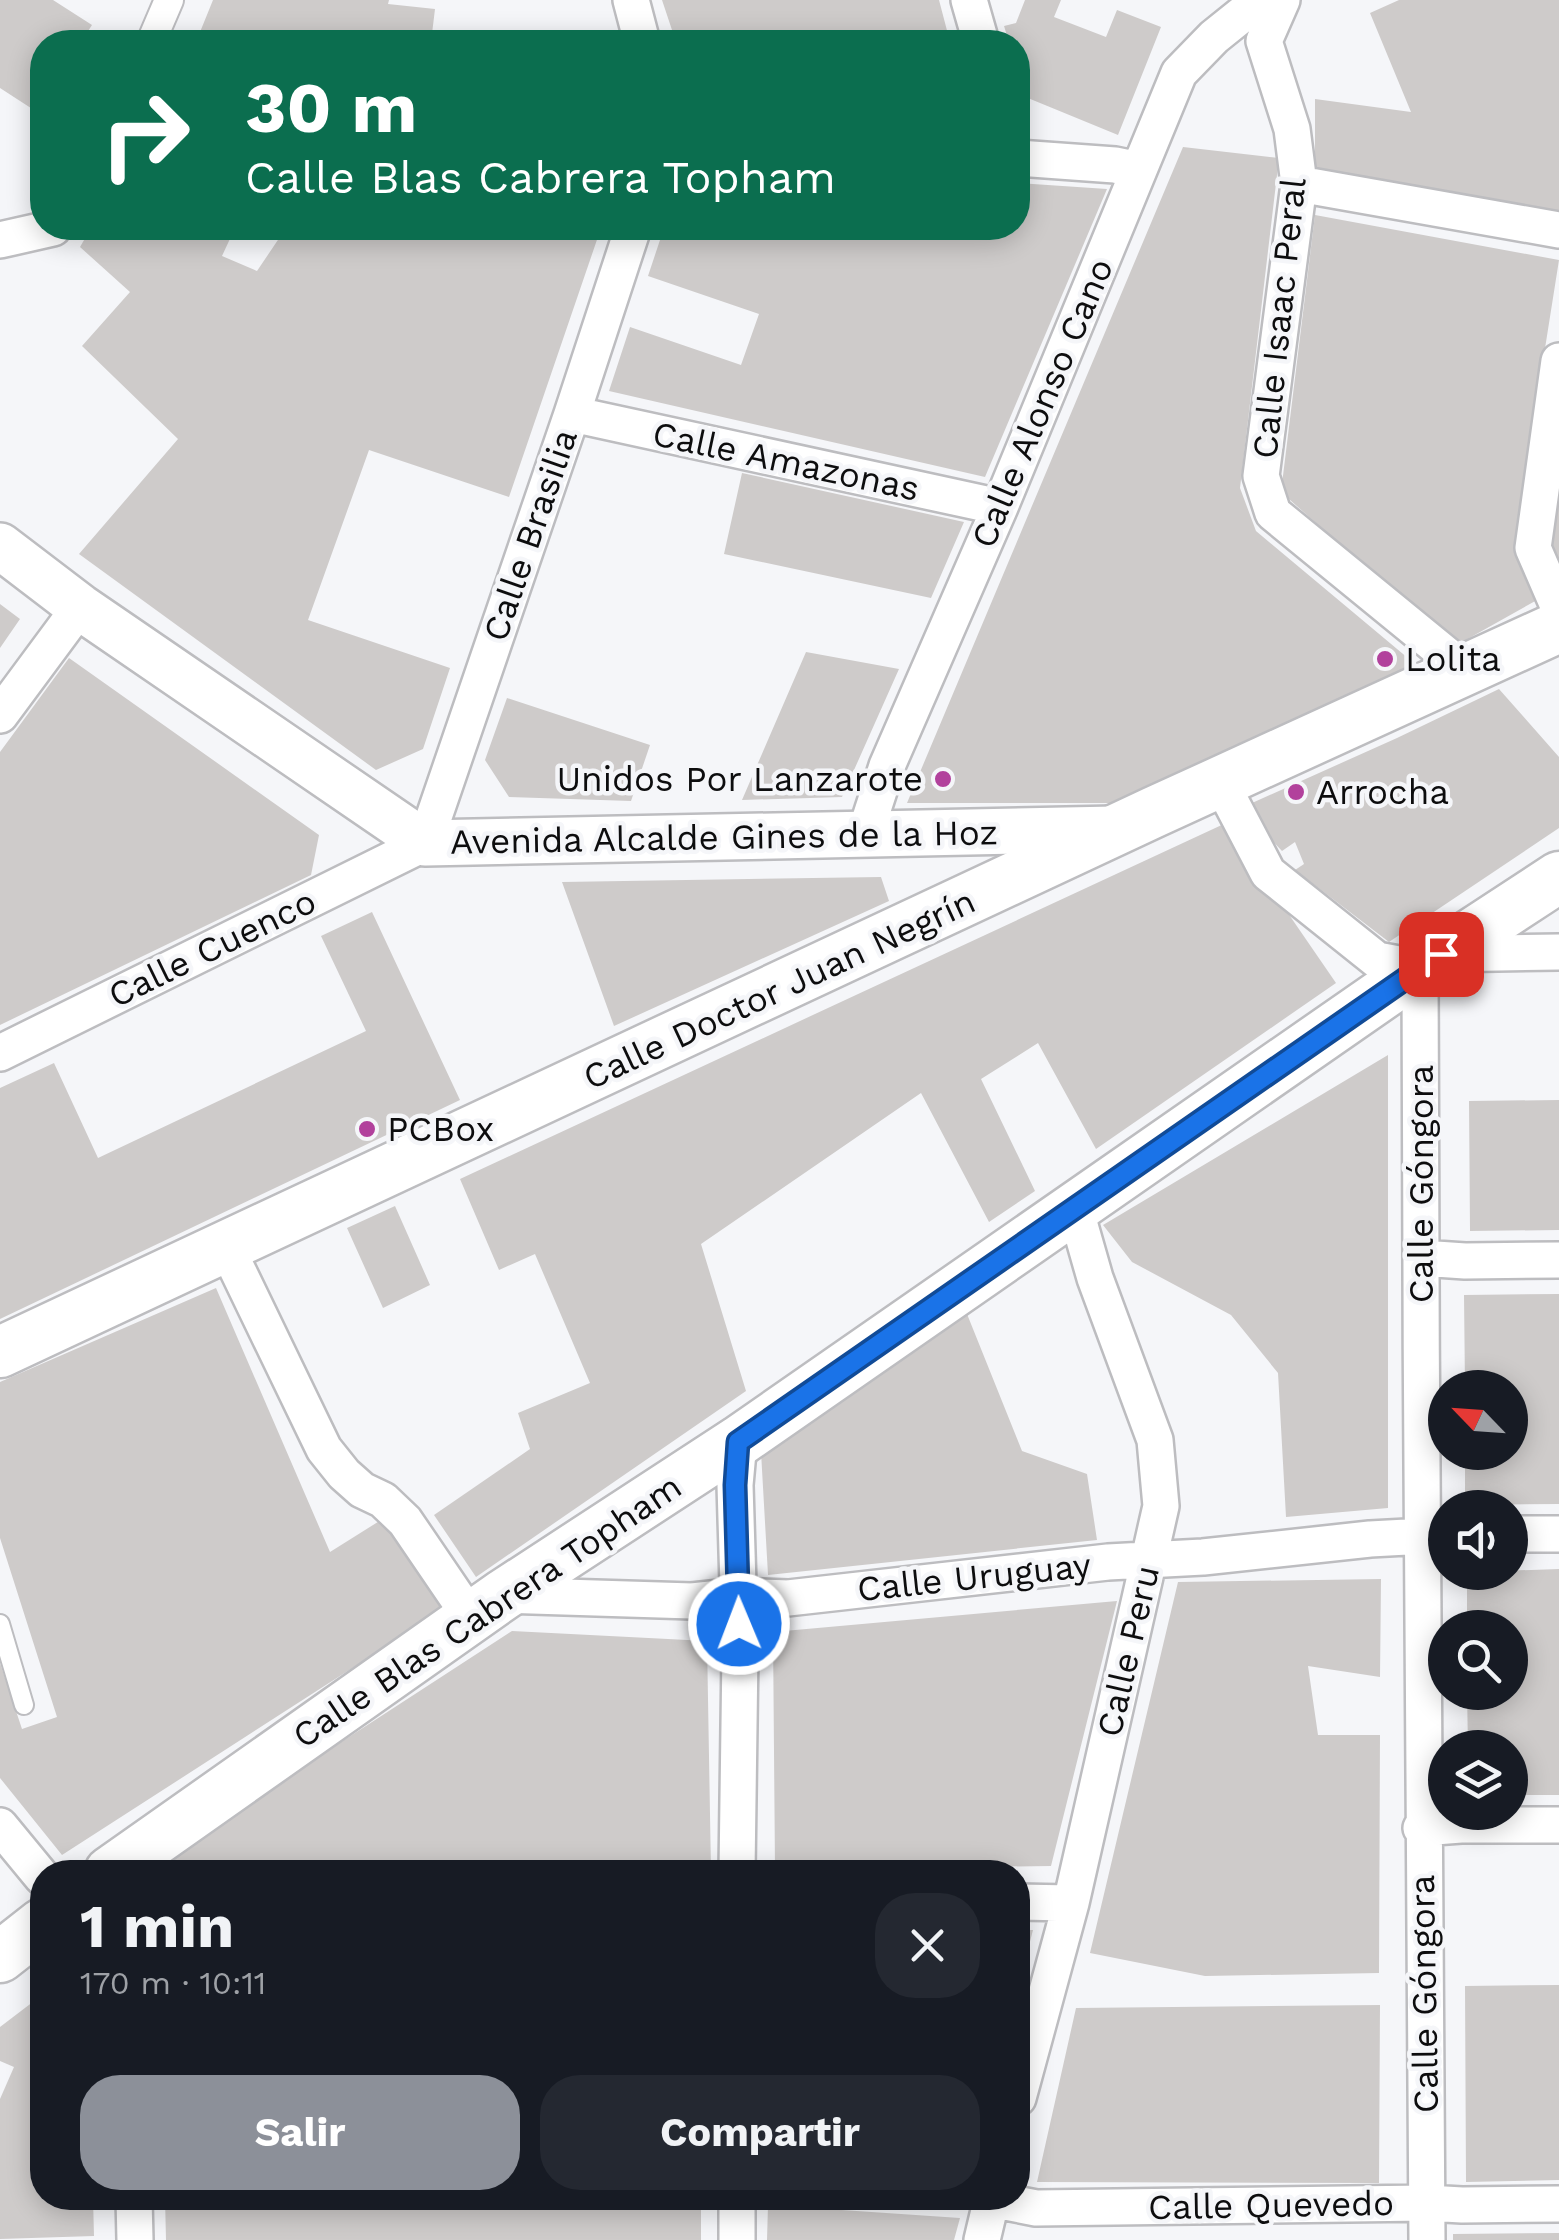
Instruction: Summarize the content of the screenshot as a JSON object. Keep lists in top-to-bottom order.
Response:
{
  "streets": {
    "main road": ["Calle Doctor Juan Negrín", "Calle Blas Cabrera Topham"],
    "street": [
      "Calle Isaac Peral",
      "Calle Alonso Cano",
      "Calle Amazonas",
      "Calle Brasilia",
      "Avenida Alcalde Gines de la Hoz",
      "Calle Cuenco",
      "Calle Góngora",
      "Calle Uruguay",
      "Calle Peru",
      "Calle Quevedo"
    ]
  },
  "crossings": [
    ["Calle Isaac Peral", "Calle Doctor Juan Negrín"],
    ["Calle Alonso Cano", "Calle Amazonas"],
    ["Calle Alonso Cano", "Avenida Alcalde Gines de la Hoz"],
    ["Calle Amazonas", "Calle Brasilia"],
    ["Calle Brasilia", "Avenida Alcalde Gines de la Hoz"],
    ["Calle Brasilia", "Calle Cuenco"],
    ["Avenida Alcalde Gines de la Hoz", "Calle Cuenco"],
    ["Avenida Alcalde Gines de la Hoz", "Calle Doctor Juan Negrín"],
    ["Calle Góngora", "Calle Blas Cabrera Topham"],
    ["Calle Góngora", "Calle Quevedo"],
    ["Calle Uruguay", "Calle Blas Cabrera Topham"],
    ["Calle Uruguay", "Calle Peru"],
    ["Calle Blas Cabrera Topham", "Calle Peru"]
  ],
  "places": [
    "Lolita",
    "Unidos Por Lanzarote",
    "Arrocha",
    "PCBox"
  ],
  "north": "top left",
  "page": {
    "turn": ["30 m", "Calle Blas Cabrera Topham"],
    "heading": ["1 min", "170 m · 10:11"],
    "buttons": ["Salir", "Compartir"]
  }
}
